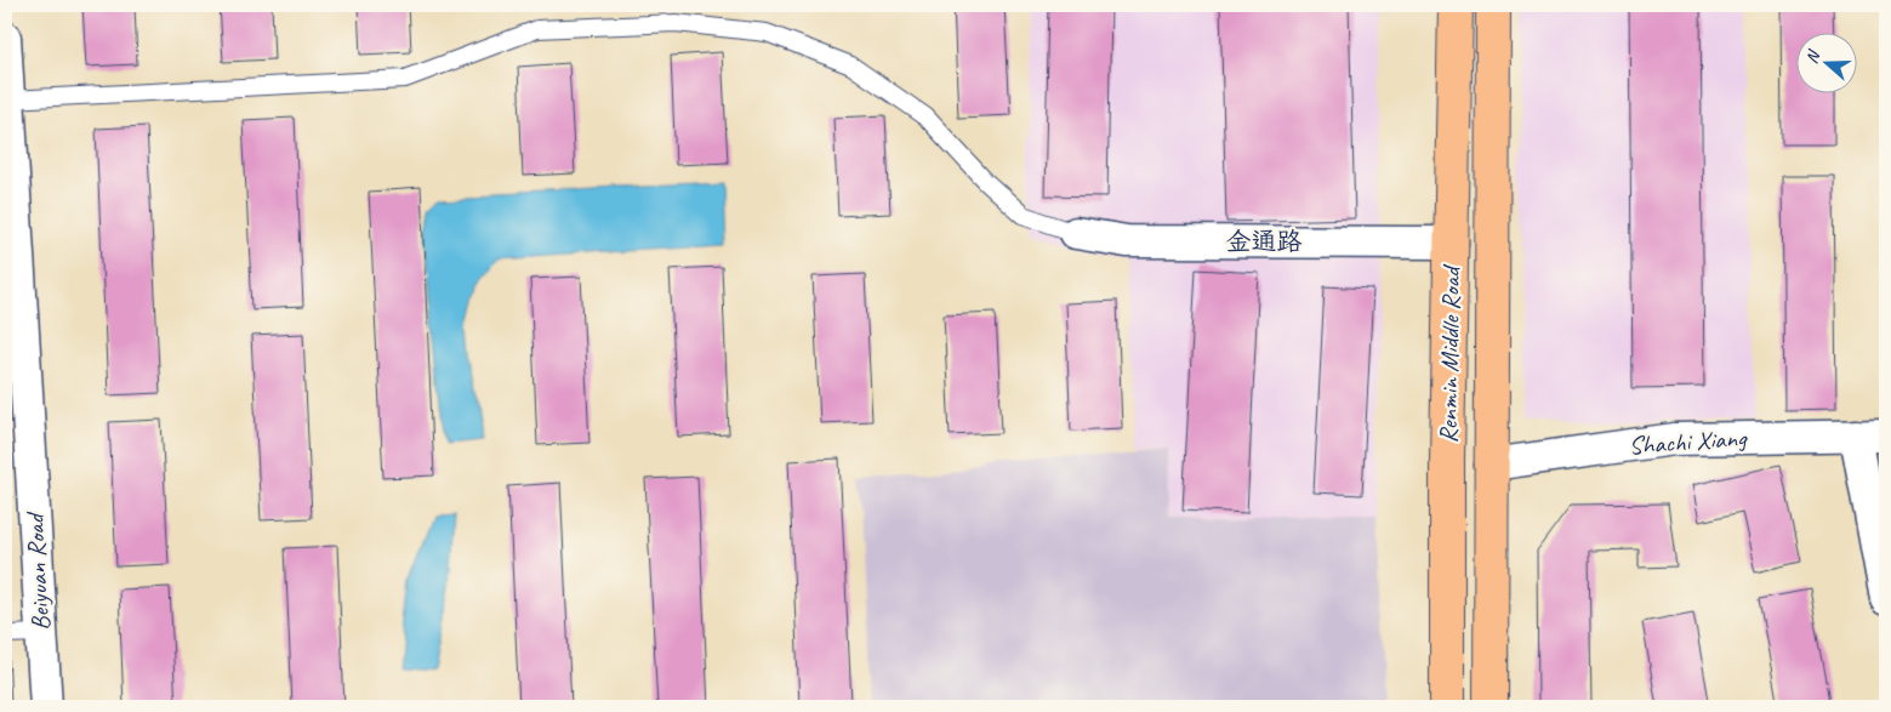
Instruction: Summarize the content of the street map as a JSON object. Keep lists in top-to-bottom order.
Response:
{
  "streets": {
    "main road": ["Renmin Middle Road"],
    "street": ["金通路", "Shachi Xiang", "Beiyuan Road"]
  },
  "crossings": [
    ["金通路", "Renmin Middle Road"],
    ["Renmin Middle Road", "Shachi Xiang"]
  ],
  "north": "left"
}
